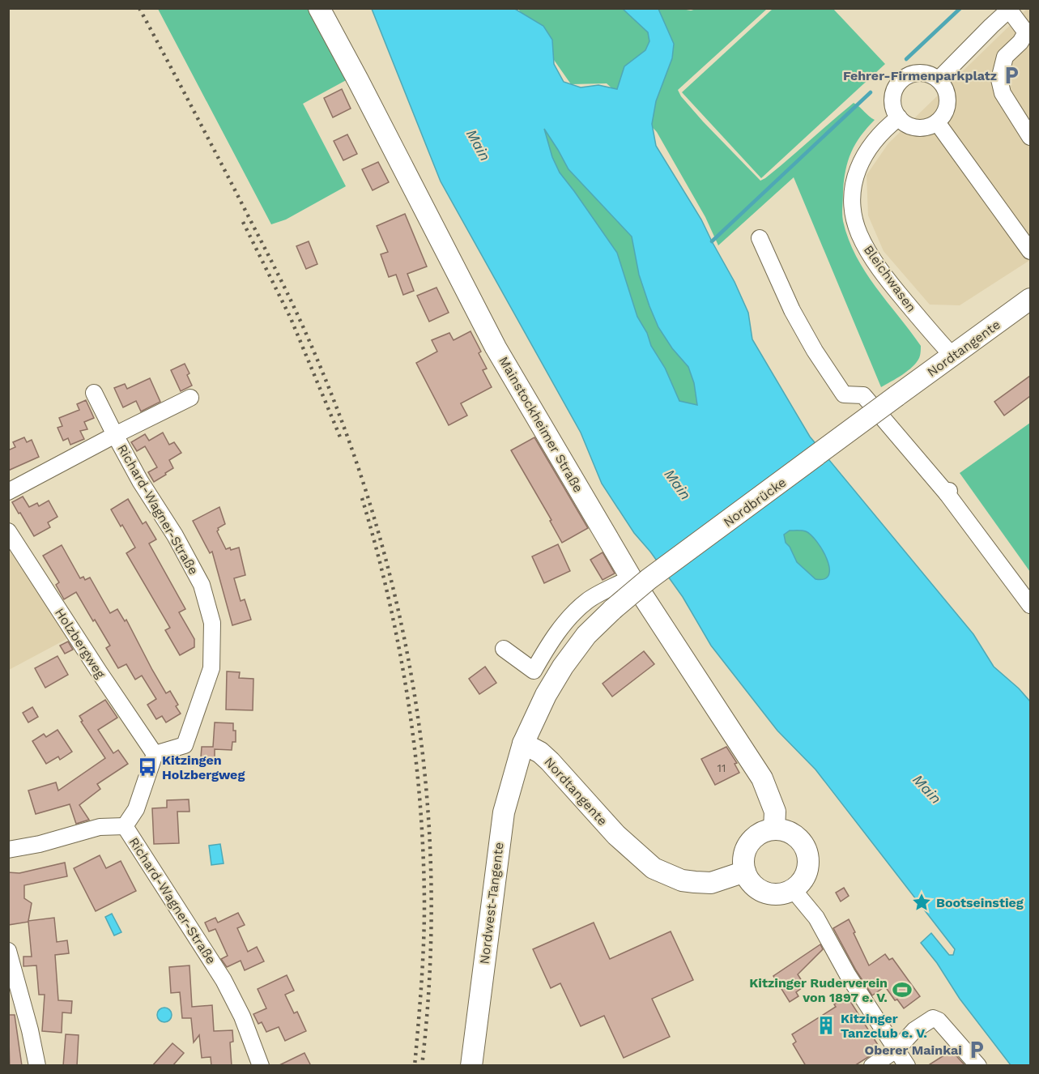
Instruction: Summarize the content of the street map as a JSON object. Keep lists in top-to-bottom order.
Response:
{
  "streets": {
    "main road": [
      "Nordtangente",
      "Mainstockheimer Straße",
      "Nordbrücke",
      "Nordwest-Tangente"
    ],
    "street": ["Bleichwasen", "Richard-Wagner-Straße", "Holzbergweg"]
  },
  "crossings": [
    ["Bleichwasen", "Nordtangente"],
    ["Nordtangente", "Mainstockheimer Straße"],
    ["Nordtangente", "Nordbrücke"],
    ["Nordtangente", "Nordwest-Tangente"],
    ["Nordbrücke", "Nordwest-Tangente"],
    ["Richard-Wagner-Straße", "Holzbergweg"]
  ],
  "water": ["Main"],
  "places": {
    "parking": ["Fehrer-Firmenparkplatz", "Oberer Mainkai"],
    "bus stop": ["Kitzingen Holzbergweg"],
    "place": ["Bootseinstieg"],
    "sports": ["Kitzinger Ruderverein von 1897 e. V."],
    "building": ["Kitzinger Tanzclub e. V."]
  },
  "house_numbers": ["11"]
}
